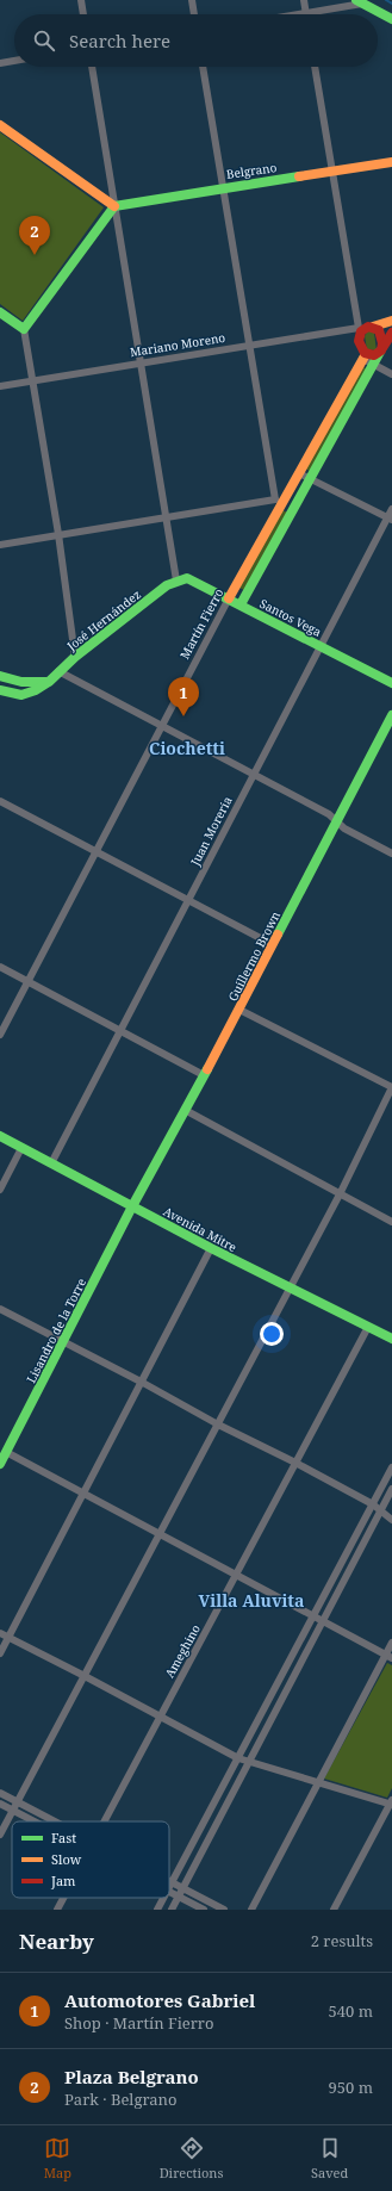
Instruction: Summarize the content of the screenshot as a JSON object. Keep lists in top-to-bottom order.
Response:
{
  "streets": {
    "street": [
      "Belgrano",
      "Mariano Moreno",
      "Santos Vega",
      "José Hernández",
      "Martín Fierro",
      "Juan Moreria",
      "Guillermo Brown",
      "Avenida Mitre",
      "Lisandro de la Torre",
      "Ameghino"
    ]
  },
  "crossings": [
    ["Mariano Moreno", "Martín Fierro"],
    ["Santos Vega", "José Hernández"],
    ["Santos Vega", "Martín Fierro"],
    ["Santos Vega", "Juan Moreria"],
    ["Juan Moreria", "Avenida Mitre"],
    ["Guillermo Brown", "Avenida Mitre"],
    ["Guillermo Brown", "Lisandro de la Torre"],
    ["Avenida Mitre", "Lisandro de la Torre"],
    ["Avenida Mitre", "Ameghino"]
  ],
  "districts": ["Ciochetti", "Villa Aluvita"],
  "legend": ["Fast", "Slow", "Jam"],
  "page": {
    "search": "Search here",
    "pins": ["2", "1"],
    "heading": ["Nearby", "2 results"],
    "list": [
      {
        "mark": "1",
        "name": "Automotores Gabriel",
        "note": "Shop · Martín Fierro",
        "value": "540 m"
      },
      {
        "mark": "2",
        "name": "Plaza Belgrano",
        "note": "Park · Belgrano",
        "value": "950 m"
      }
    ],
    "nav": ["Map", "Directions", "Saved"]
  }
}
